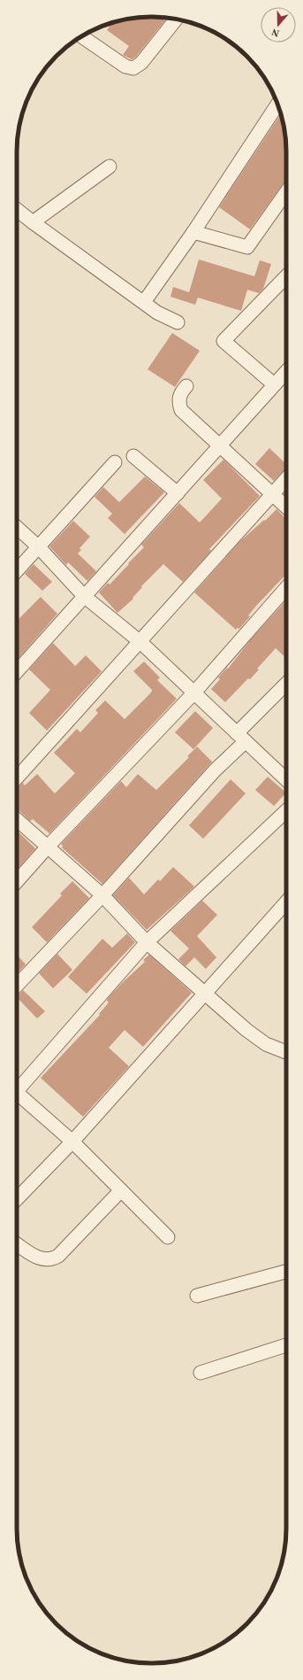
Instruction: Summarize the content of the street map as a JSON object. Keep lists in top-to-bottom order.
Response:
{
  "north": "bottom"
}
